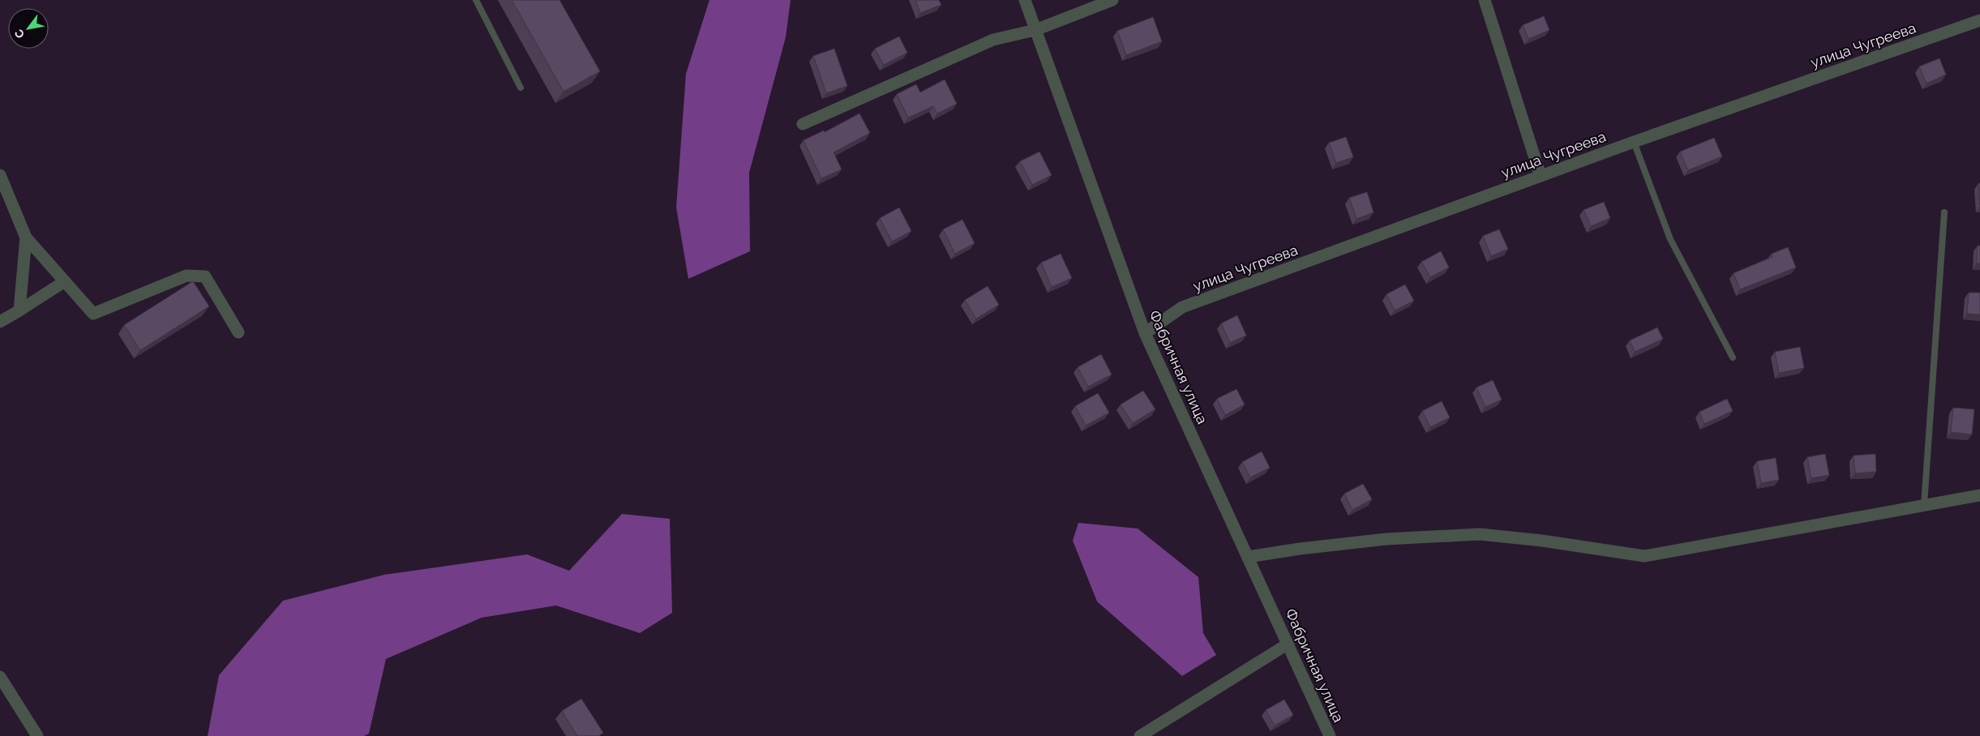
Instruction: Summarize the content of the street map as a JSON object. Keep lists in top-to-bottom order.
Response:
{
  "streets": {
    "street": ["улица Чугреева", "Фабричная улица"]
  },
  "crossings": [
    ["улица Чугреева", "Фабричная улица"]
  ],
  "north": "bottom left"
}
